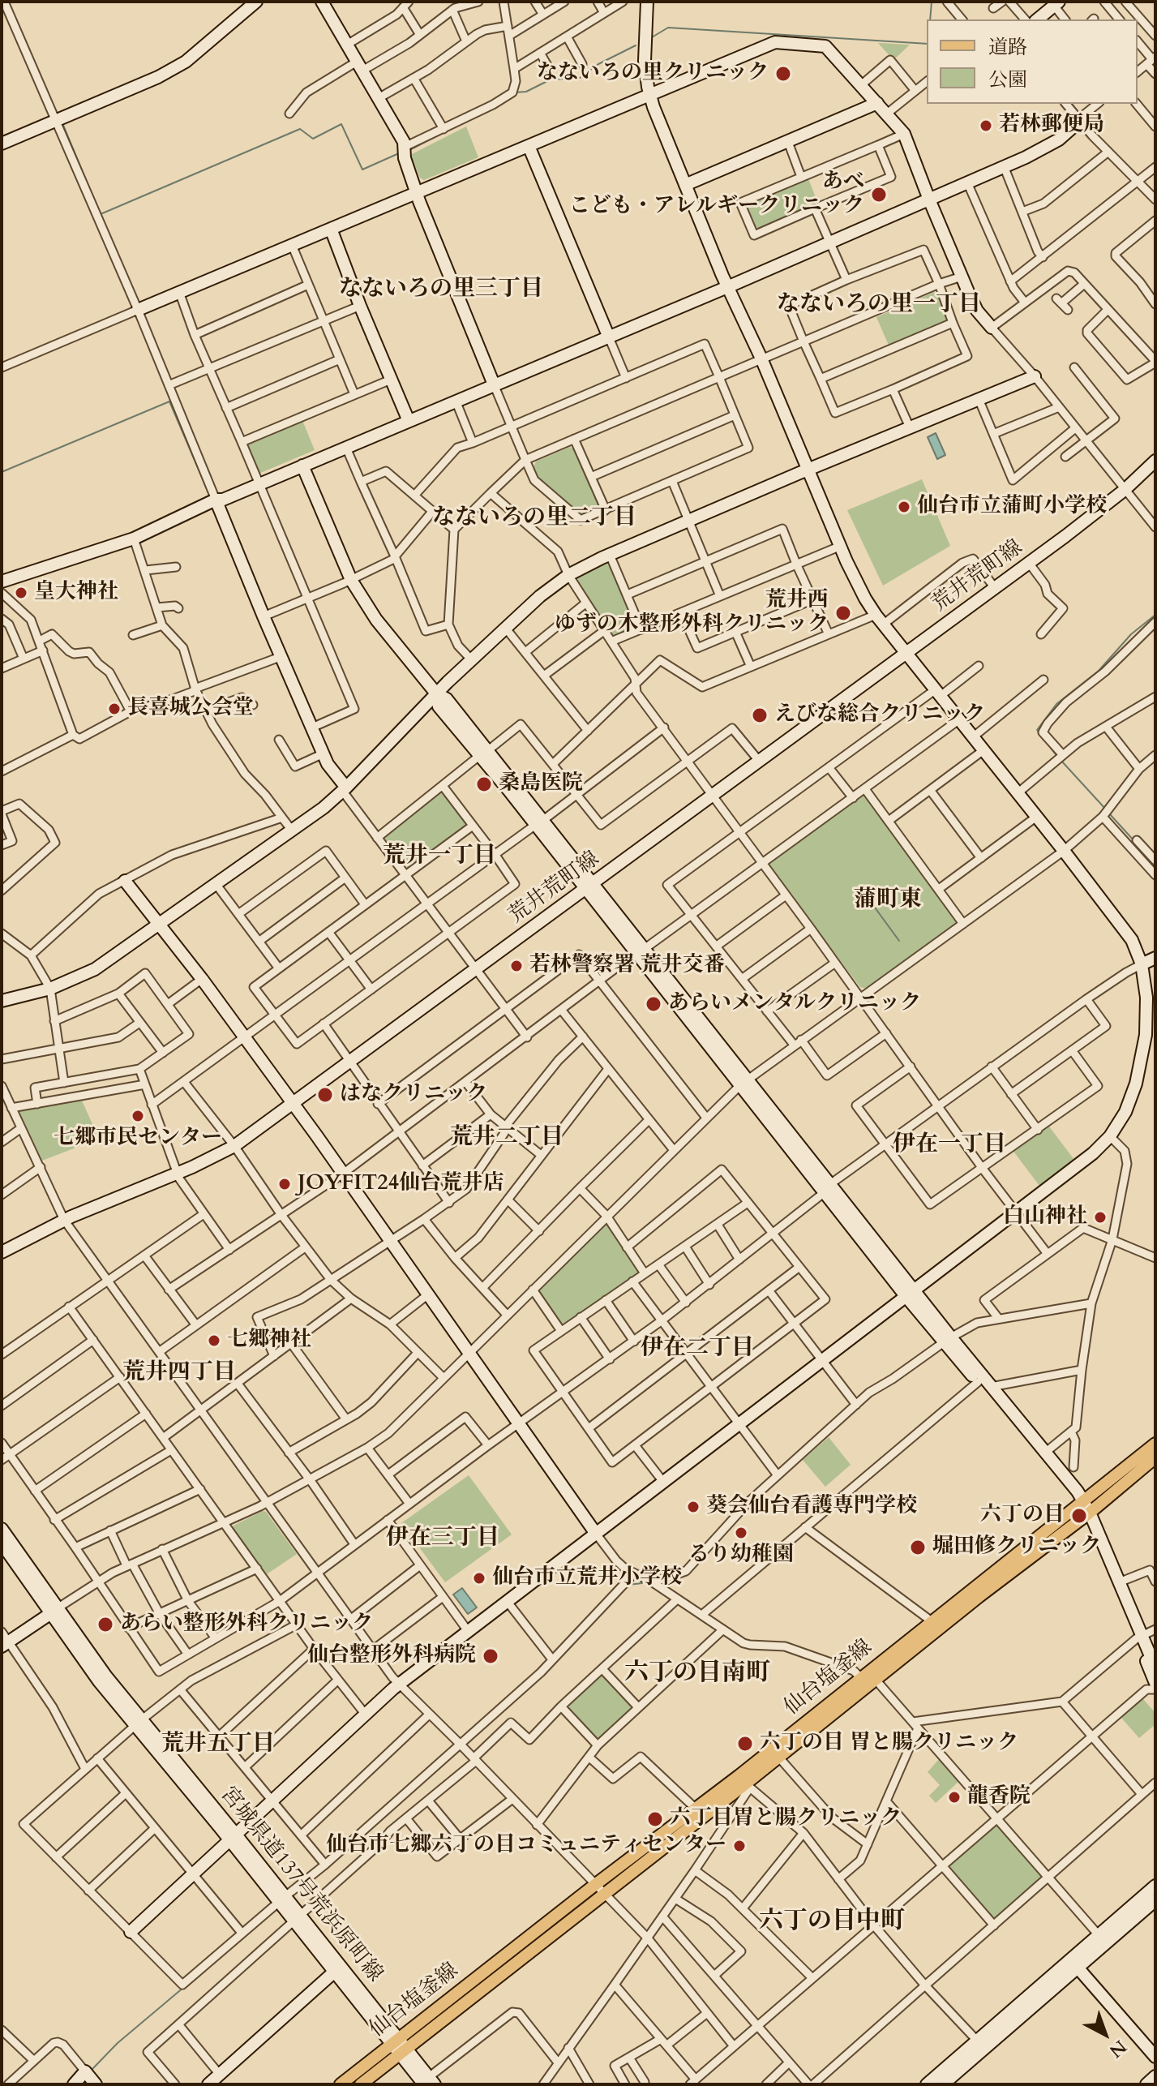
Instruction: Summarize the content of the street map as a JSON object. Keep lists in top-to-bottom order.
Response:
{
  "streets": {
    "main road": ["仙台塩釜線"],
    "street": ["荒井荒町線", "宮城県道137号荒浜原町線"]
  },
  "crossings": [
    ["仙台塩釜線", "宮城県道137号荒浜原町線"]
  ],
  "districts": [
    "なないろの里三丁目",
    "なないろの里一丁目",
    "なないろの里二丁目",
    "荒井一丁目",
    "蒲町東",
    "荒井二丁目",
    "伊在一丁目",
    "伊在二丁目",
    "荒井四丁目",
    "伊在三丁目",
    "六丁の目南町",
    "荒井五丁目",
    "六丁の目中町"
  ],
  "places": [
    "なないろの里クリニック",
    "若林郵便局",
    "あべ こども・アレルギークリニック",
    "仙台市立蒲町小学校",
    "皇大神社",
    "荒井西 ゆずの木整形外科クリニック",
    "長喜城公会堂",
    "えびな総合クリニック",
    "桑島医院",
    "若林警察署 荒井交番",
    "あらいメンタルクリニック",
    "はなクリニック",
    "七郷市民センター",
    "JOYFIT24仙台荒井店",
    "白山神社",
    "七郷神社",
    "葵会仙台看護専門学校",
    "六丁の目",
    "るり幼稚園",
    "堀田修クリニック",
    "仙台市立荒井小学校",
    "あらい整形外科クリニック",
    "仙台整形外科病院",
    "六丁の目 胃と腸クリニック",
    "龍香院",
    "六丁目胃と腸クリニック",
    "仙台市七郷六丁の目コミュニティセンター"
  ],
  "legend": ["道路", "公園"],
  "north": "bottom right"
}
